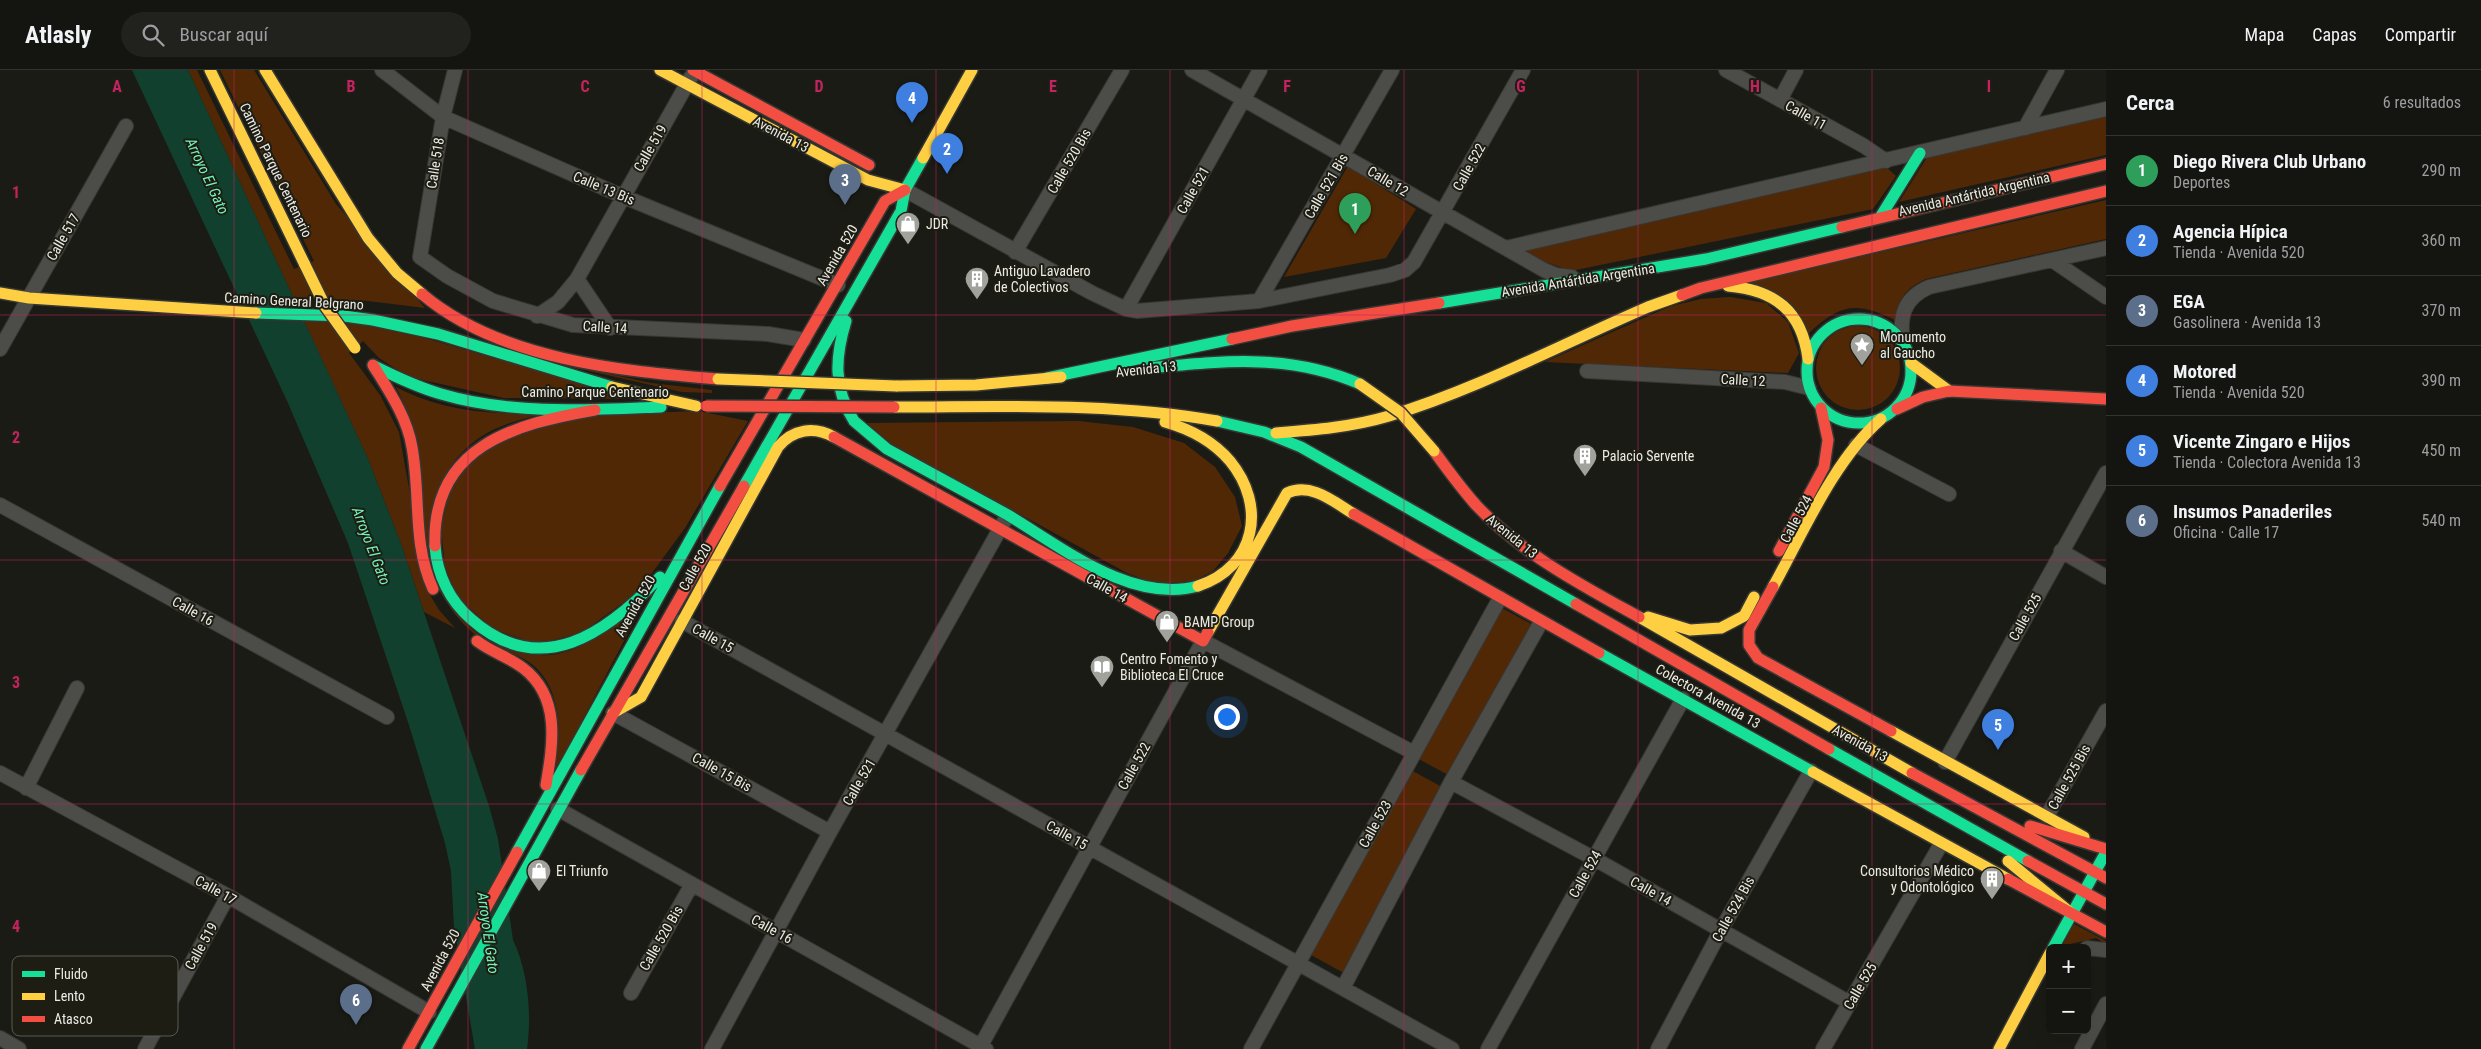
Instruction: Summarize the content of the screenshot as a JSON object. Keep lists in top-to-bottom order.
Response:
{
  "streets": {
    "main road": [
      "Avenida 13",
      "Calle 522",
      "Camino Parque Centenario",
      "Avenida Antártida Argentina",
      "Avenida 520",
      "Camino General Belgrano",
      "Calle 14",
      "Calle 524",
      "Calle 520",
      "Colectora Avenida 13"
    ],
    "street": [
      "Calle 11",
      "Calle 519",
      "Calle 520 Bis",
      "Calle 518",
      "Calle 12",
      "Calle 521 Bis",
      "Calle 13 Bis",
      "Calle 521",
      "Calle 517",
      "Calle 16",
      "Calle 525",
      "Calle 15",
      "Calle 15 Bis",
      "Calle 525 Bis",
      "Calle 523",
      "Calle 17",
      "Calle 524 Bis"
    ]
  },
  "crossings": [
    ["Avenida 13", "Calle 519"],
    ["Avenida 13", "Calle 520 Bis"],
    ["Avenida 13", "Camino Parque Centenario"],
    ["Avenida 13", "Calle 521"],
    ["Avenida 13", "Avenida Antártida Argentina"],
    ["Avenida 13", "Avenida 520"],
    ["Calle 519", "Calle 13 Bis"],
    ["Calle 519", "Calle 14"],
    ["Calle 519", "Calle 17"],
    ["Calle 520 Bis", "Calle 16"],
    ["Calle 518", "Calle 13 Bis"],
    ["Calle 518", "Calle 14"],
    ["Calle 522", "Calle 12"],
    ["Calle 522", "Calle 521 Bis"],
    ["Calle 522", "Calle 14"],
    ["Calle 522", "Calle 16"],
    ["Calle 522", "Calle 15"],
    ["Calle 522", "Colectora Avenida 13"],
    ["Camino Parque Centenario", "Camino General Belgrano"],
    ["Calle 12", "Calle 521 Bis"],
    ["Calle 12", "Calle 521"],
    ["Calle 12", "Avenida Antártida Argentina"],
    ["Calle 12", "Calle 524"],
    ["Calle 13 Bis", "Avenida 520"],
    ["Calle 521", "Calle 14"],
    ["Calle 521", "Calle 16"],
    ["Calle 521", "Calle 15"],
    ["Calle 521", "Calle 15 Bis"],
    ["Calle 517", "Camino General Belgrano"],
    ["Avenida 520", "Calle 14"],
    ["Avenida 520", "Calle 520"],
    ["Avenida 520", "Calle 16"],
    ["Avenida 520", "Calle 15 Bis"],
    ["Avenida 520", "Calle 17"],
    ["Calle 14", "Calle 524"],
    ["Calle 14", "Calle 520"],
    ["Calle 14", "Calle 525"],
    ["Calle 14", "Calle 523"],
    ["Calle 14", "Calle 524 Bis"],
    ["Calle 524", "Calle 525"],
    ["Calle 524", "Colectora Avenida 13"],
    ["Calle 520", "Calle 15"],
    ["Calle 520", "Calle 15 Bis"],
    ["Calle 525", "Colectora Avenida 13"],
    ["Calle 15", "Calle 523"],
    ["Colectora Avenida 13", "Calle 523"],
    ["Colectora Avenida 13", "Calle 524 Bis"]
  ],
  "water": ["Arroyo El Gato"],
  "places": {
    "shop": ["JDR", "BAMP Group", "El Triunfo"],
    "building": ["Antiguo Lavadero de Colectivos", "Palacio Servente", "Consultorios Médico y Odontológico"],
    "place": ["Monumento al Gaucho"],
    "library": ["Centro Fomento y Biblioteca El Cruce"]
  },
  "legend": ["Fluido", "Lento", "Atasco"],
  "page": {
    "header": "Atlasly",
    "search": "Buscar aquí",
    "nav": ["Mapa", "Capas", "Compartir"],
    "heading": ["Cerca", "6 resultados"],
    "pins": [
      "4",
      "2",
      "3",
      "1",
      "5",
      "6"
    ],
    "list": [
      {
        "mark": "1",
        "name": "Diego Rivera Club Urbano",
        "note": "Deportes",
        "value": "290 m"
      },
      {
        "mark": "2",
        "name": "Agencia Hípica",
        "note": "Tienda · Avenida 520",
        "value": "360 m"
      },
      {
        "mark": "3",
        "name": "EGA",
        "note": "Gasolinera · Avenida 13",
        "value": "370 m"
      },
      {
        "mark": "4",
        "name": "Motored",
        "note": "Tienda · Avenida 520",
        "value": "390 m"
      },
      {
        "mark": "5",
        "name": "Vicente Zingaro e Hijos",
        "note": "Tienda · Colectora Avenida 13",
        "value": "450 m"
      },
      {
        "mark": "6",
        "name": "Insumos Panaderiles",
        "note": "Oficina · Calle 17",
        "value": "540 m"
      }
    ],
    "map_buttons": ["+", "−"]
  },
  "grid": {
    "columns": [
      "A",
      "B",
      "C",
      "D",
      "E",
      "F",
      "G",
      "H",
      "I"
    ],
    "rows": [
      "1",
      "2",
      "3",
      "4"
    ]
  }
}
